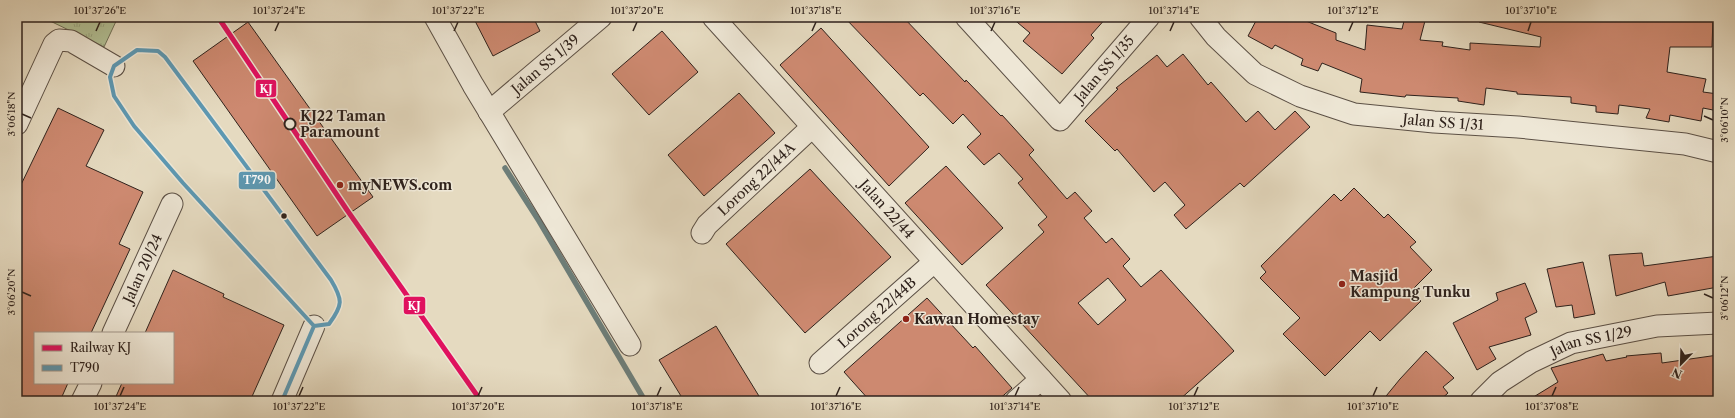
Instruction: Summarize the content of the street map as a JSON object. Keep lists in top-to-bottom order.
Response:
{
  "streets": {
    "street": [
      "Jalan SS 1/39",
      "Jalan SS 1/35",
      "Jalan SS 1/31",
      "Lorong 22/44A",
      "Jalan 22/44",
      "Jalan 20/24",
      "Lorong 22/44B",
      "Jalan SS 1/29"
    ]
  },
  "crossings": [
    ["Lorong 22/44A", "Jalan 22/44"],
    ["Jalan 22/44", "Lorong 22/44B"]
  ],
  "places": [
    "KJ22 Taman Paramount",
    "myNEWS.com",
    "Masjid Kampung Tunku",
    "Kawan Homestay"
  ],
  "lines": ["rail line KJ", "transit line T790"],
  "legend": ["Railway KJ", "T790"],
  "north": "bottom left",
  "coordinates": [
    "101°37'26\"E",
    "101°37'24\"E",
    "101°37'22\"E",
    "101°37'20\"E",
    "101°37'18\"E",
    "101°37'16\"E",
    "101°37'14\"E",
    "101°37'12\"E",
    "101°37'10\"E",
    "3°06'18\"N",
    "3°06'10\"N",
    "3°06'20\"N",
    "3°06'12\"N",
    "101°37'08\"E"
  ]
}
